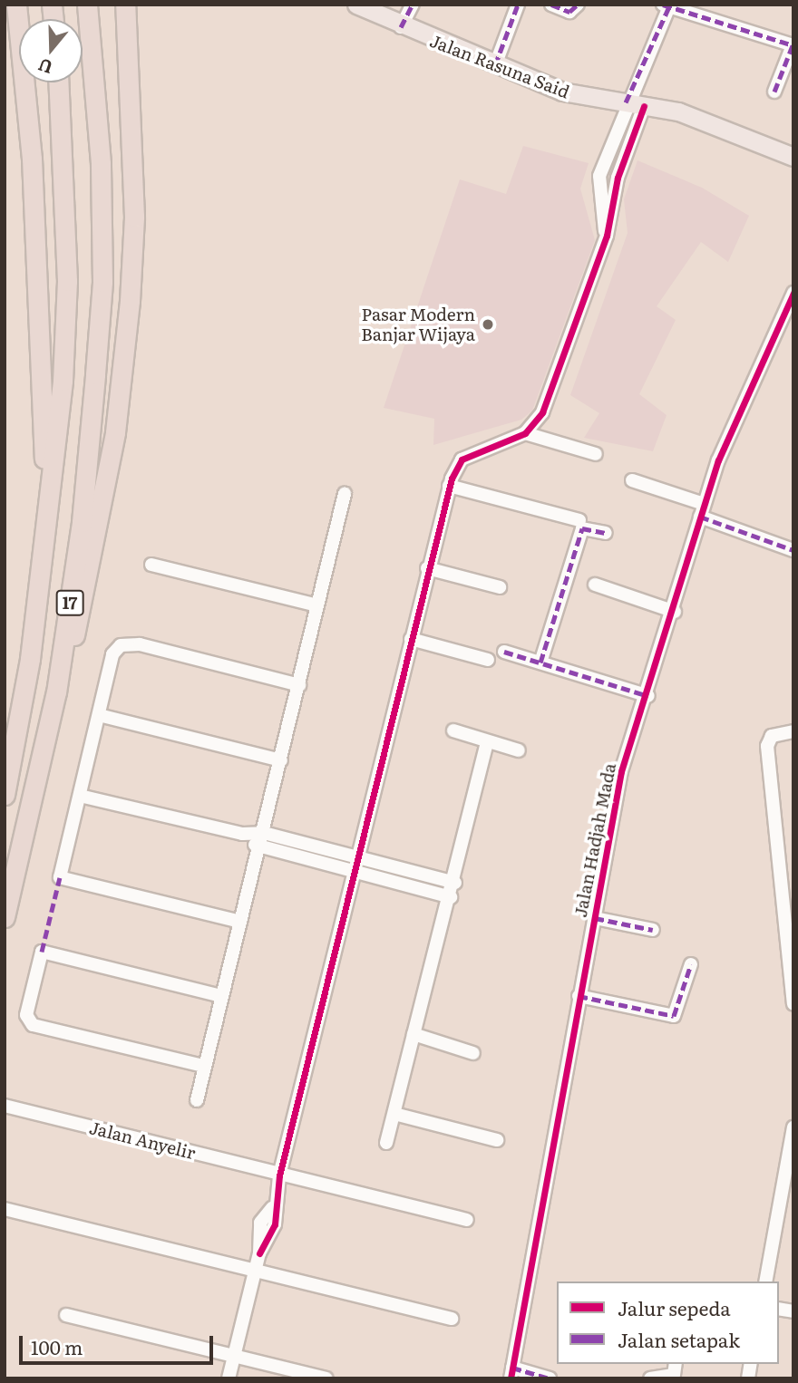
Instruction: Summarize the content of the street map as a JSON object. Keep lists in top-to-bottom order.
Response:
{
  "streets": {
    "highway": ["17"],
    "main road": ["Jalan Rasuna Said"],
    "street": ["Jalan Hadjah Mada", "Jalan Anyelir"]
  },
  "places": ["Pasar Modern Banjar Wijaya"],
  "legend": ["Jalur sepeda", "Jalan setapak"],
  "scale_bar": "100 m",
  "north": "bottom"
}
